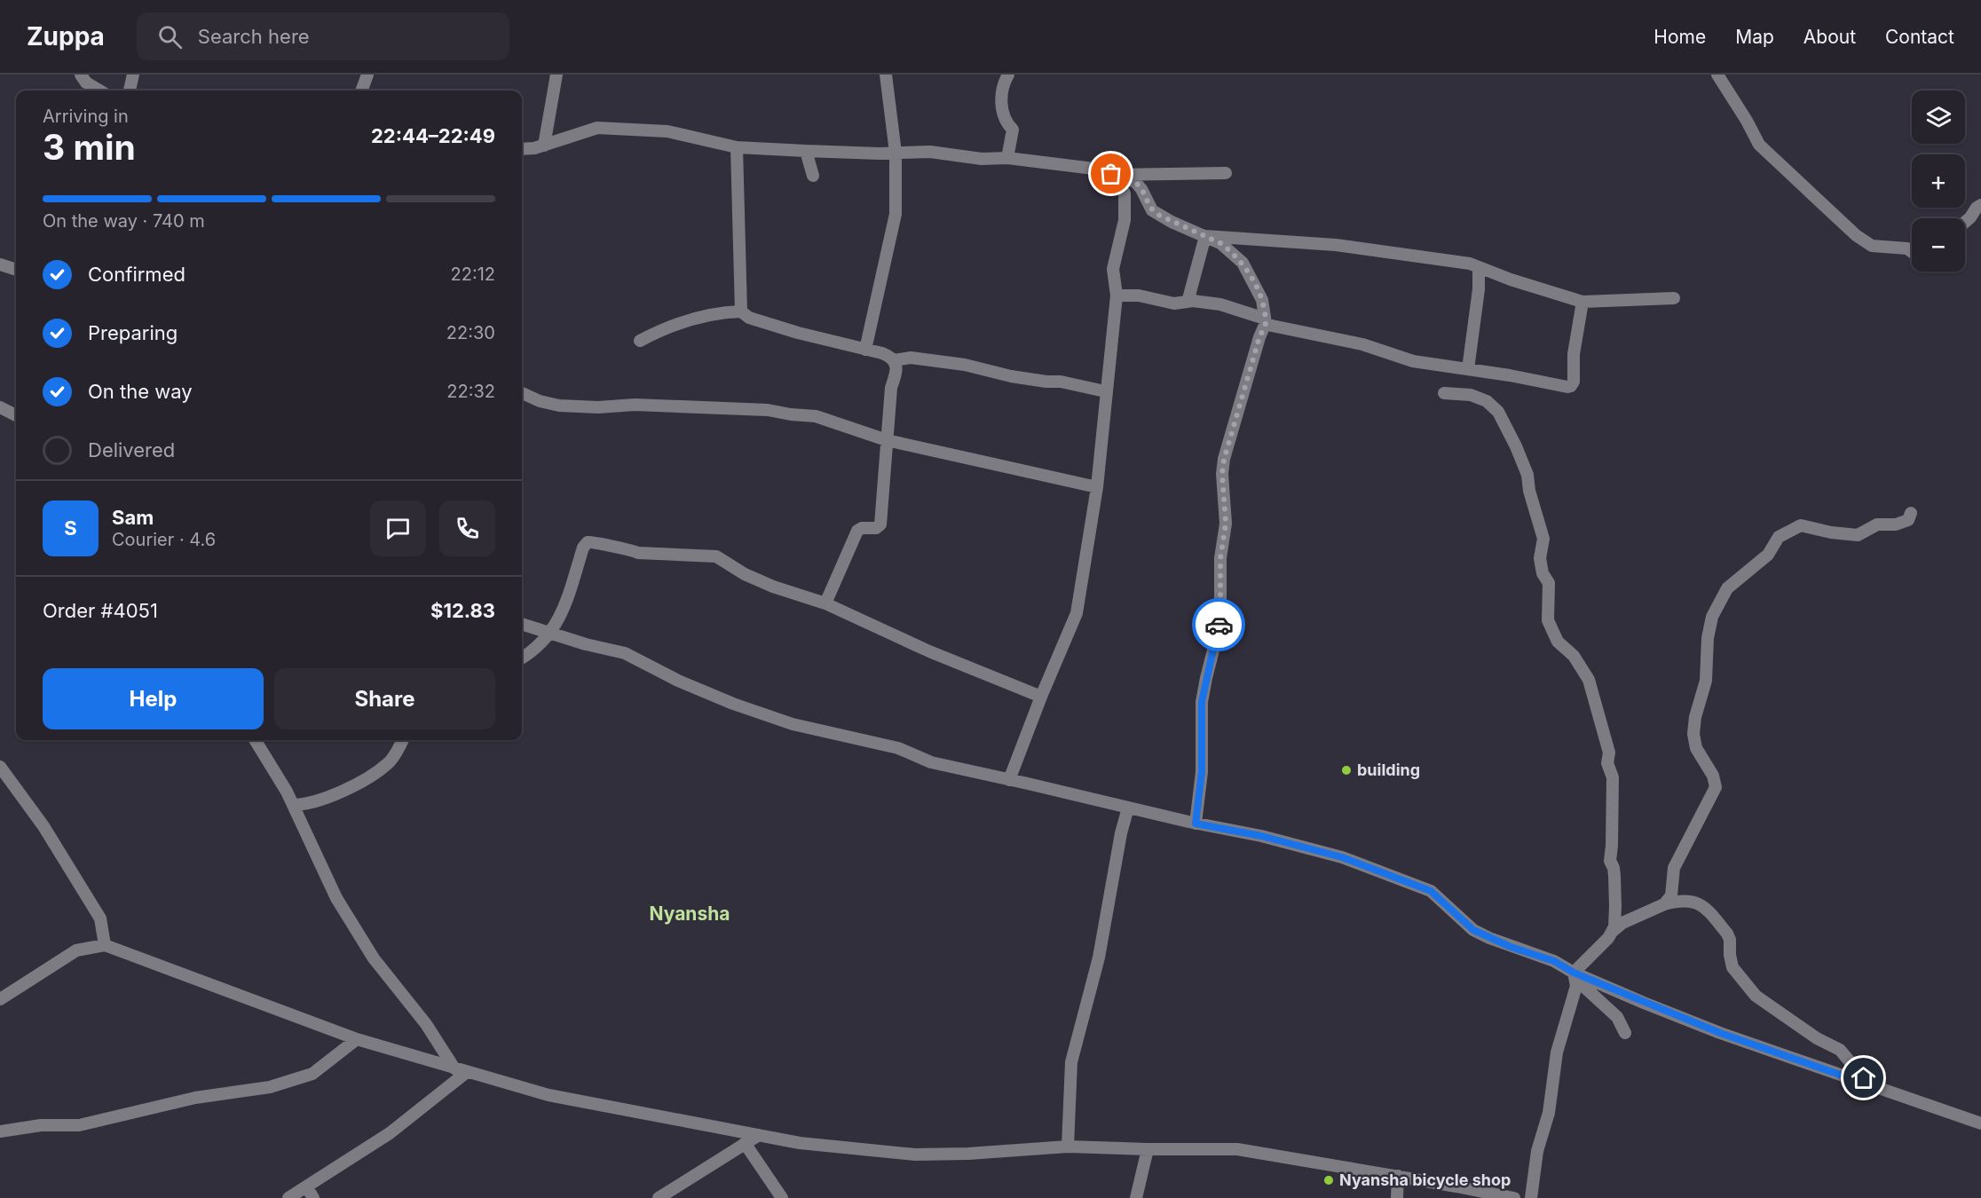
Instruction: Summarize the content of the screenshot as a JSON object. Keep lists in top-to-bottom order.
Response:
{
  "districts": ["Nyansha"],
  "places": ["building", "Nyansha bicycle shop"],
  "page": {
    "header": "Zuppa",
    "search": "Search here",
    "nav": [
      "Home",
      "Map",
      "About",
      "Contact"
    ],
    "map_buttons": ["+", "−"],
    "heading": ["3 min", "Arriving in", "22:44–22:49"],
    "panel": [
      "Sam",
      "Courier · 4.6",
      "Order #4051",
      "$12.83"
    ],
    "bar": "On the way · 740 m",
    "list": [
      ["Confirmed", "22:12"],
      ["Preparing", "22:30"],
      ["On the way", "22:32"],
      "Delivered"
    ],
    "round": "S",
    "buttons": ["Help", "Share"]
  }
}
